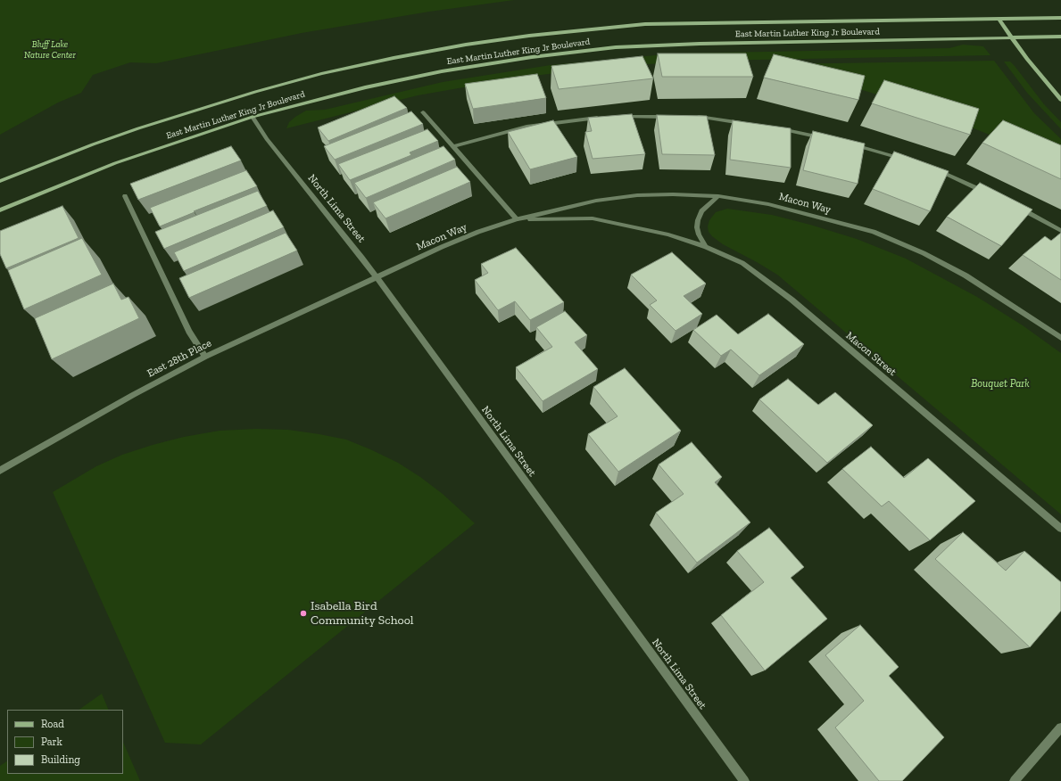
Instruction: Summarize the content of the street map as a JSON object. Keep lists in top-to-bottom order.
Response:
{
  "streets": {
    "main road": ["East Martin Luther King Jr Boulevard"],
    "street": [
      "Macon Way",
      "North Lima Street",
      "Macon Street",
      "East 28th Place"
    ]
  },
  "crossings": [
    ["East Martin Luther King Jr Boulevard", "North Lima Street"],
    ["Macon Way", "North Lima Street"],
    ["Macon Way", "Macon Street"],
    ["Macon Way", "East 28th Place"],
    ["North Lima Street", "East 28th Place"]
  ],
  "parks": ["Bluff Lake Nature Center", "Bouquet Park"],
  "places": ["Isabella Bird Community School"],
  "legend": ["Road", "Park", "Building"]
}
